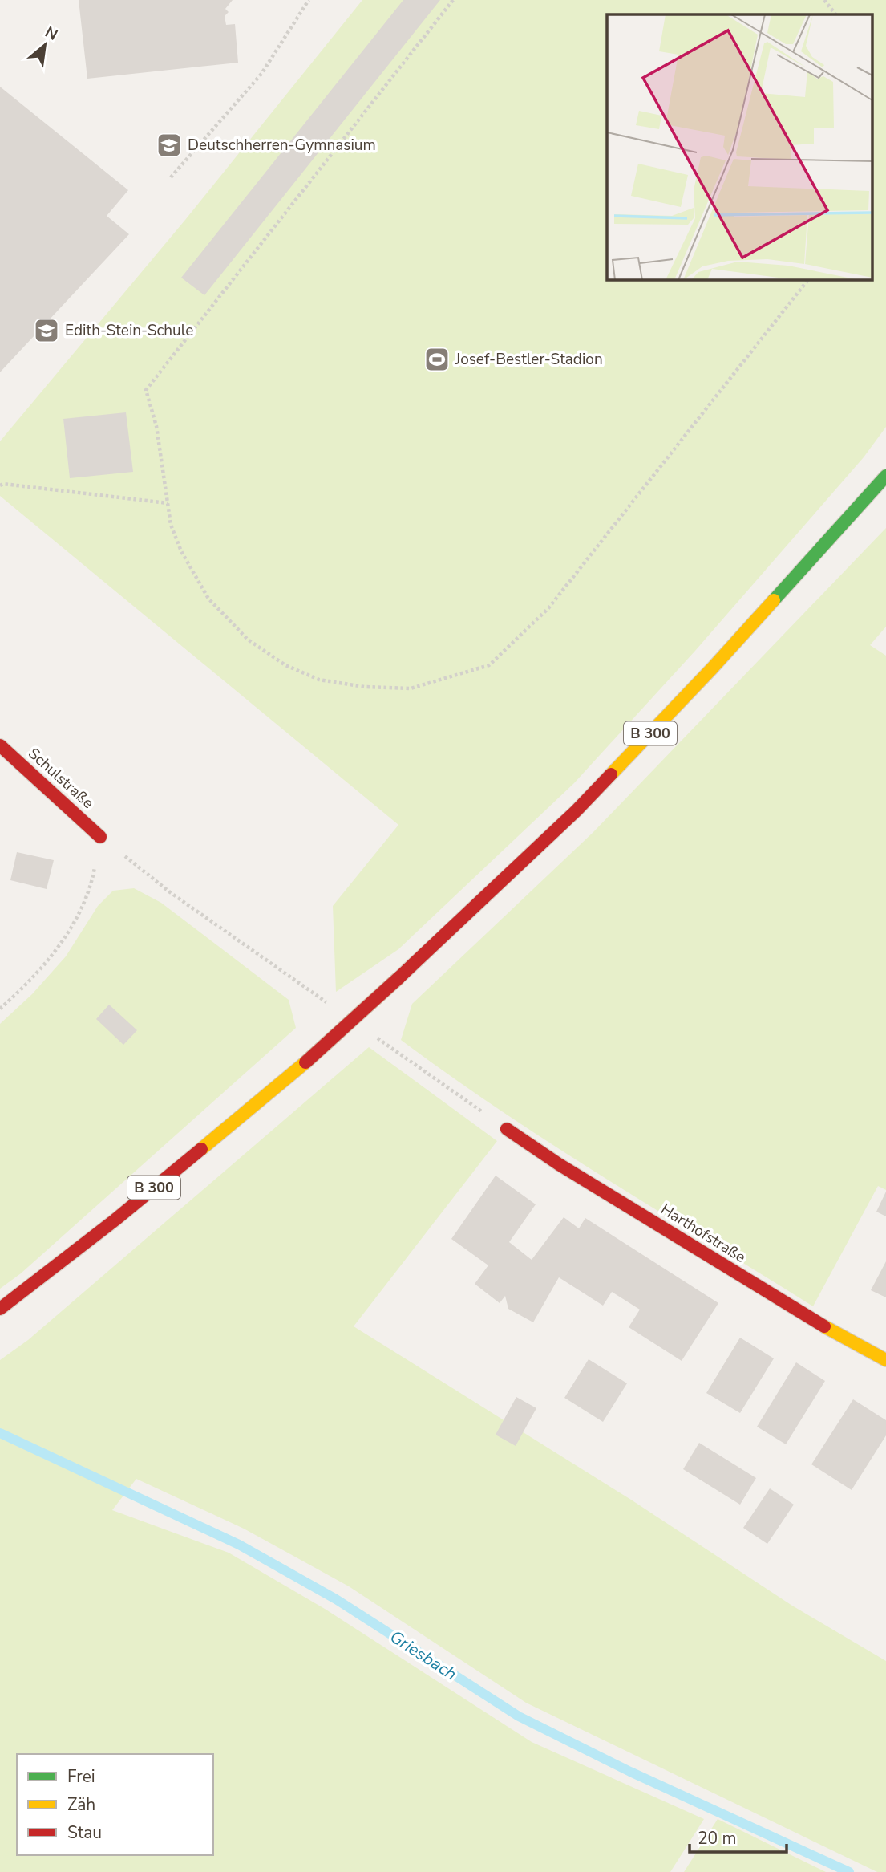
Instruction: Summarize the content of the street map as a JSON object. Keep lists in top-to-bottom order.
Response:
{
  "streets": {
    "main road": ["B 300", "Schulstraße", "Harthofstraße"]
  },
  "water": ["Griesbach"],
  "places": {
    "school or university": ["Deutschherren-Gymnasium", "Edith-Stein-Schule"],
    "sports": ["Josef-Bestler-Stadion"]
  },
  "legend": ["Frei", "Zäh", "Stau"],
  "scale_bar": "20 m",
  "north": "top right"
}
